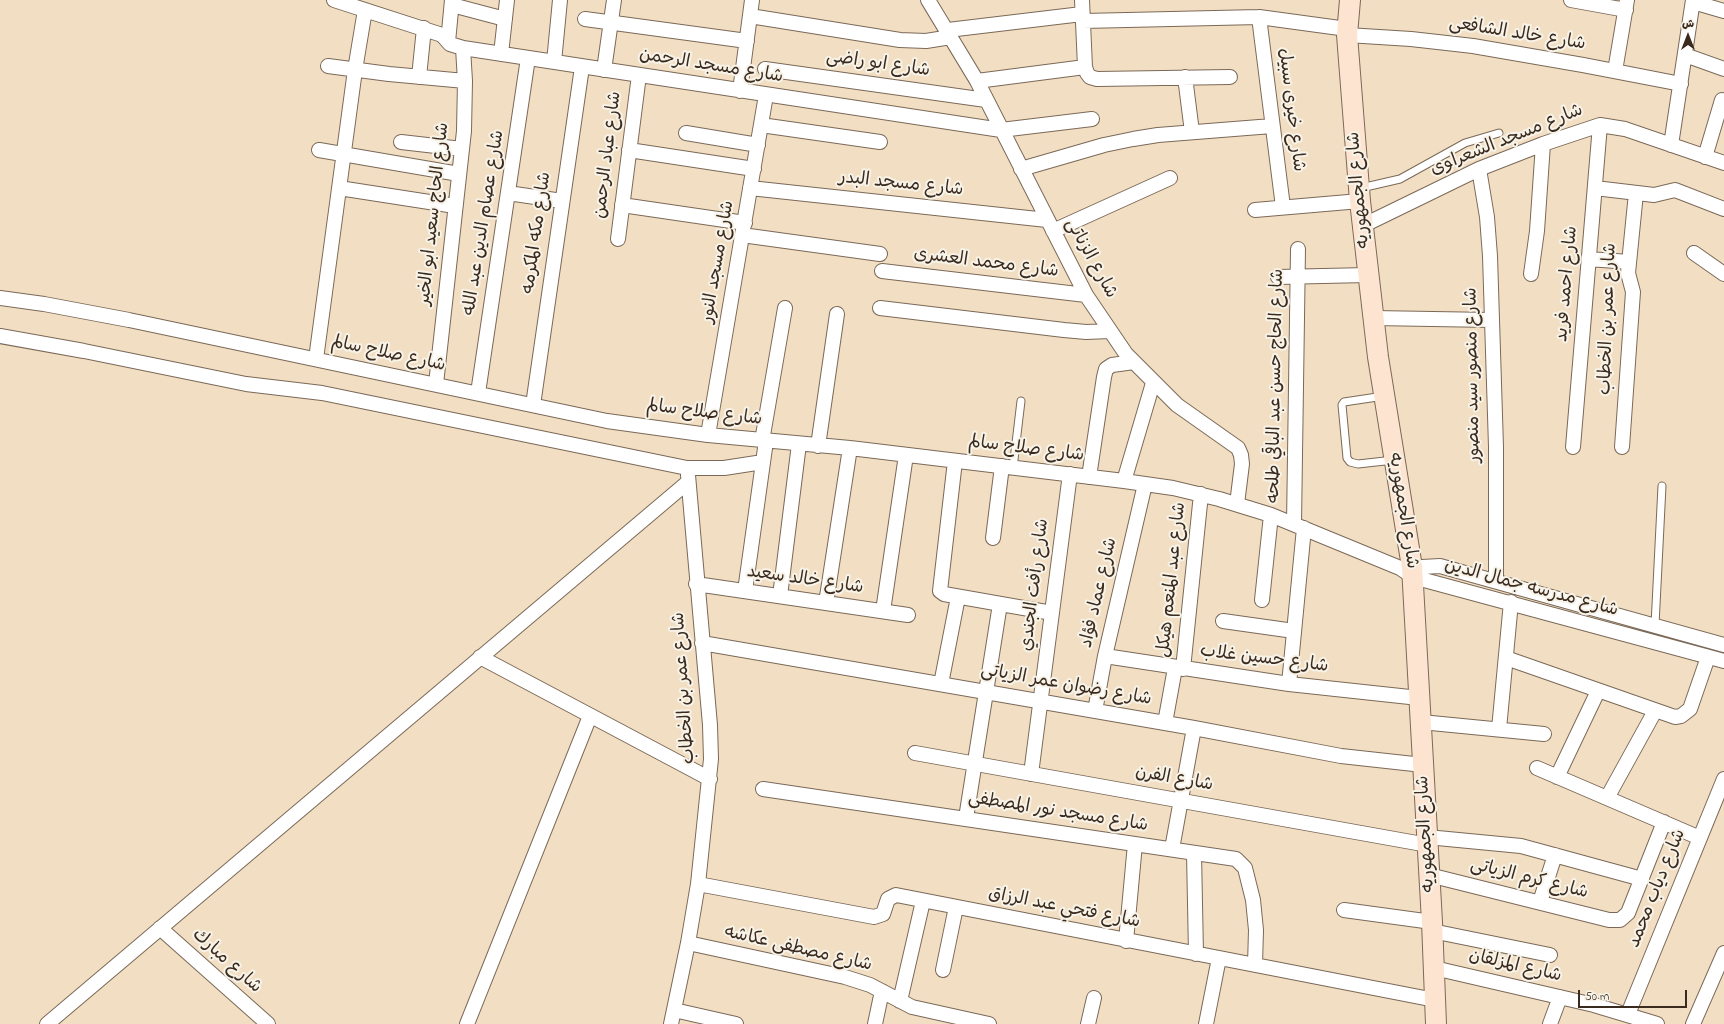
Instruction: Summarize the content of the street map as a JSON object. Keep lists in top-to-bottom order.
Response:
{
  "streets": {
    "main road": ["شارع الجمهوريه"],
    "street": [
      "شارع خالد الشافعى",
      "شارع ابو راضى",
      "شارع مسجد الرحمن",
      "شارع خيرى سبيل",
      "شارع مسجد الشعراوى",
      "شارع عباد الرحمن",
      "شارع مسجد البدر",
      "شارع الحاج سعيد ابو الخير",
      "شارع عصام الدين عبد الله",
      "شارع مكه المكرمه",
      "شارع الزناتى",
      "شارع مسجد النور",
      "شارع محمد العشرى",
      "شارع احمد فريد",
      "شارع عمر بن الخطاب",
      "شارع صلاح سالم",
      "شارع منصور سيد منصور",
      "شارع الحاج حسن عبد الباقي طلحه",
      "شارع عبد المنعم هيكل",
      "شارع خالد سعيد",
      "شارع رأفت الجندي",
      "شارع مدرسه جمال الدين",
      "شارع عماد فؤاد",
      "شارع حسين غلاب",
      "شارع رضوان عمر الزياتى",
      "شارع الفرن",
      "شارع مسجد نور المصطفى",
      "شارع كرم الزياتى",
      "شارع دياب محمد",
      "شارع فتحي عبد الرزاق",
      "شارع مصطفى عكاشه",
      "شارع مبارك",
      "شارع المزلقان"
    ]
  },
  "crossings": [
    ["شارع خالد الشافعى", "شارع خيرى سبيل"],
    ["شارع خالد الشافعى", "شارع الجمهوريه"],
    ["شارع خالد الشافعى", "شارع الزناتى"],
    ["شارع ابو راضى", "شارع الزناتى"],
    ["شارع مسجد الرحمن", "شارع عباد الرحمن"],
    ["شارع مسجد الرحمن", "شارع الحاج سعيد ابو الخير"],
    ["شارع مسجد الرحمن", "شارع عصام الدين عبد الله"],
    ["شارع مسجد الرحمن", "شارع مكه المكرمه"],
    ["شارع مسجد الرحمن", "شارع الزناتى"],
    ["شارع مسجد الرحمن", "شارع مسجد النور"],
    ["شارع مسجد الشعراوى", "شارع الجمهوريه"],
    ["شارع مسجد الشعراوى", "شارع احمد فريد"],
    ["شارع مسجد الشعراوى", "شارع منصور سيد منصور"],
    ["شارع مسجد البدر", "شارع الزناتى"],
    ["شارع مسجد البدر", "شارع مسجد النور"],
    ["شارع الجمهوريه", "شارع صلاح سالم"],
    ["شارع الجمهوريه", "شارع مدرسه جمال الدين"],
    ["شارع الجمهوريه", "شارع حسين غلاب"],
    ["شارع الجمهوريه", "شارع رضوان عمر الزياتى"],
    ["شارع الجمهوريه", "شارع الفرن"],
    ["شارع الجمهوريه", "شارع كرم الزياتى"],
    ["شارع الجمهوريه", "شارع فتحي عبد الرزاق"],
    ["شارع الجمهوريه", "شارع المزلقان"],
    ["شارع الحاج سعيد ابو الخير", "شارع صلاح سالم"],
    ["شارع عصام الدين عبد الله", "شارع صلاح سالم"],
    ["شارع مكه المكرمه", "شارع صلاح سالم"],
    ["شارع الزناتى", "شارع محمد العشرى"],
    ["شارع الزناتى", "شارع صلاح سالم"],
    ["شارع مسجد النور", "شارع صلاح سالم"],
    ["شارع عمر بن الخطاب", "شارع خالد سعيد"],
    ["شارع عمر بن الخطاب", "شارع رضوان عمر الزياتى"],
    ["شارع عمر بن الخطاب", "شارع فتحي عبد الرزاق"],
    ["شارع عمر بن الخطاب", "شارع مصطفى عكاشه"],
    ["شارع صلاح سالم", "شارع الحاج حسن عبد الباقي طلحه"],
    ["شارع صلاح سالم", "شارع عبد المنعم هيكل"],
    ["شارع صلاح سالم", "شارع رأفت الجندي"],
    ["شارع صلاح سالم", "شارع مدرسه جمال الدين"],
    ["شارع صلاح سالم", "شارع عماد فؤاد"],
    ["شارع منصور سيد منصور", "شارع مدرسه جمال الدين"],
    ["شارع الحاج حسن عبد الباقي طلحه", "شارع حسين غلاب"],
    ["شارع عبد المنعم هيكل", "شارع حسين غلاب"],
    ["شارع عبد المنعم هيكل", "شارع رضوان عمر الزياتى"],
    ["شارع رأفت الجندي", "شارع رضوان عمر الزياتى"],
    ["شارع رأفت الجندي", "شارع الفرن"],
    ["شارع عماد فؤاد", "شارع حسين غلاب"],
    ["شارع عماد فؤاد", "شارع رضوان عمر الزياتى"],
    ["شارع الفرن", "شارع كرم الزياتى"],
    ["شارع مسجد نور المصطفى", "شارع فتحي عبد الرزاق"],
    ["شارع دياب محمد", "شارع المزلقان"]
  ],
  "scale_bar": "50 m",
  "north": "top"
}
